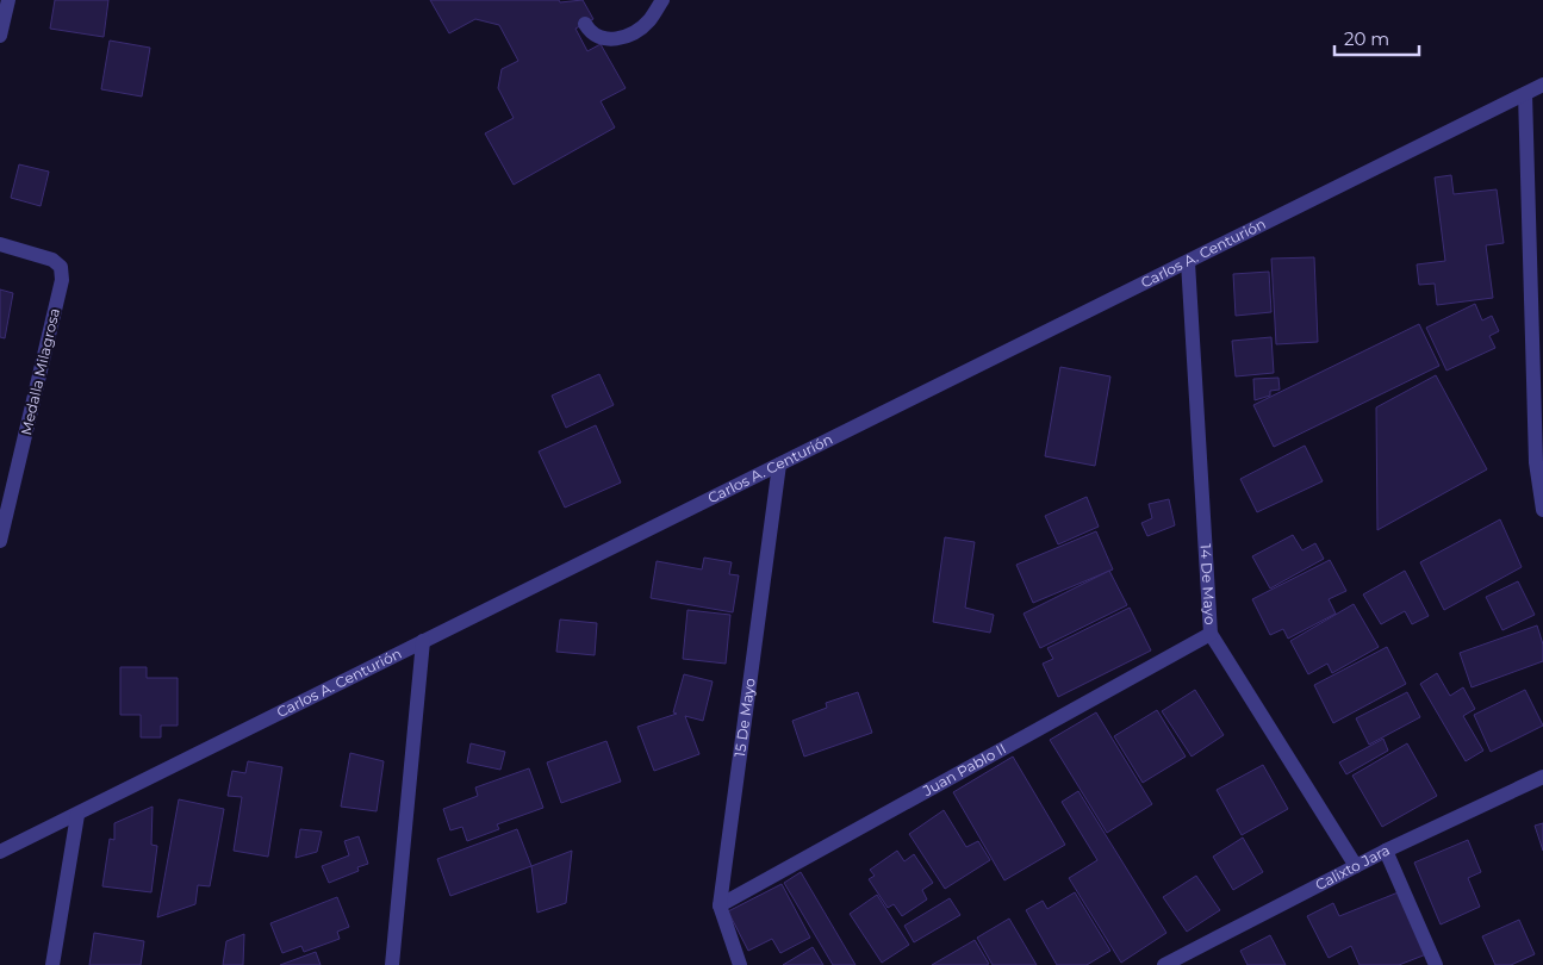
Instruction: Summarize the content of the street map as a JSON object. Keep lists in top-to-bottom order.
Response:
{
  "streets": {
    "street": [
      "Carlos A. Centurión",
      "Medalla Milagrosa",
      "14 De Mayo",
      "15 De Mayo",
      "Juan Pablo II",
      "Calixto Jara"
    ]
  },
  "crossings": [
    ["Carlos A. Centurión", "14 De Mayo"],
    ["Carlos A. Centurión", "15 De Mayo"],
    ["14 De Mayo", "Juan Pablo II"],
    ["14 De Mayo", "Calixto Jara"],
    ["15 De Mayo", "Juan Pablo II"]
  ],
  "scale_bar": "20 m"
}
